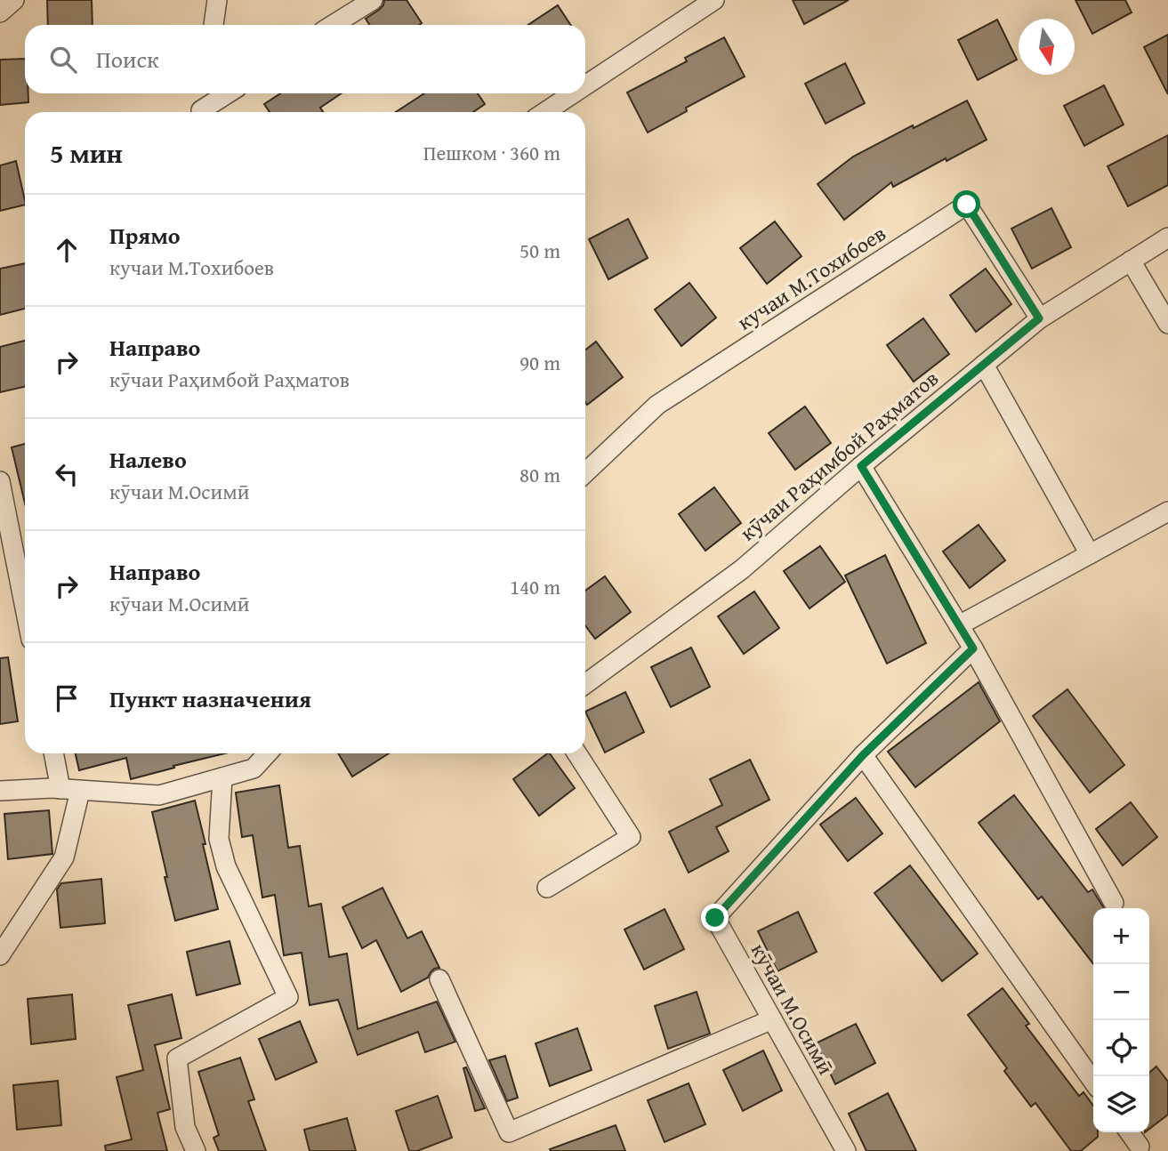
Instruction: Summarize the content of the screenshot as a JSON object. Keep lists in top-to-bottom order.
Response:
{
  "streets": {
    "street": ["кучаи М.Тохибоев", "кӯчаи Раҳимбой Раҳматов", "кӯчаи М.Осимӣ"]
  },
  "crossings": [
    ["кучаи М.Тохибоев", "кӯчаи Раҳимбой Раҳматов"]
  ],
  "north": "bottom",
  "page": {
    "search": "Поиск",
    "heading": ["5 мин", "Пешком · 360 m"],
    "list": [
      ["Прямо", "кучаи М.Тохибоев", "50 m"],
      ["Направо", "кӯчаи Раҳимбой Раҳматов", "90 m"],
      ["Налево", "кӯчаи М.Осимӣ", "80 m"],
      ["Направо", "кӯчаи М.Осимӣ", "140 m"],
      "Пункт назначения"
    ],
    "map_buttons": ["+", "−"]
  }
}
